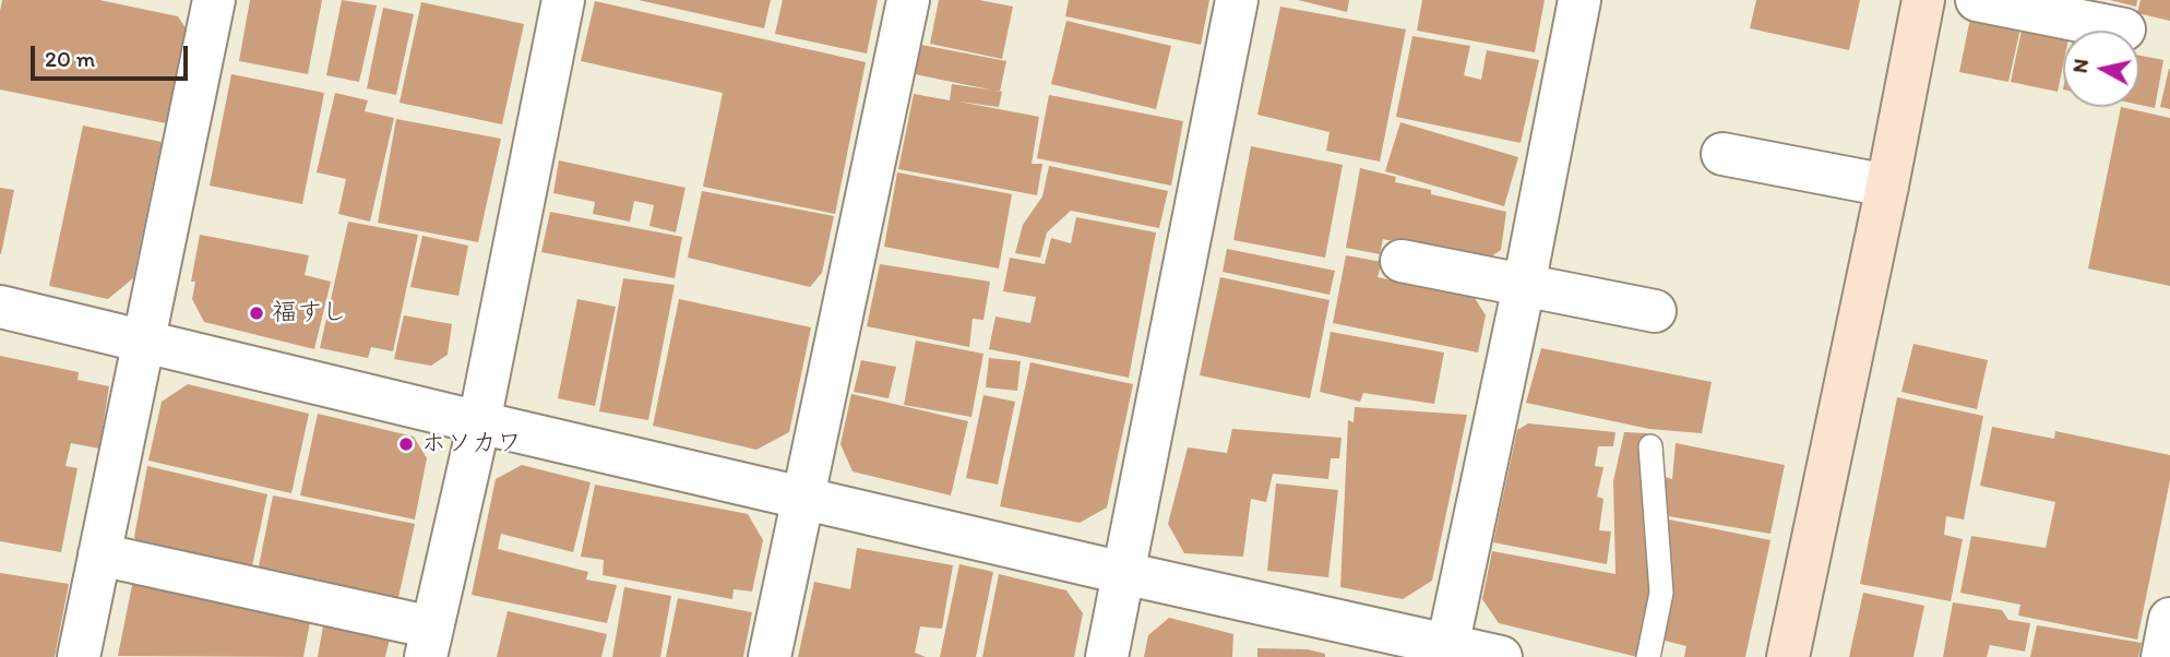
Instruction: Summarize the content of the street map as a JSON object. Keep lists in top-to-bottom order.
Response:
{
  "places": ["福すし", "ホソカワ"],
  "scale_bar": "20 m",
  "north": "left"
}
